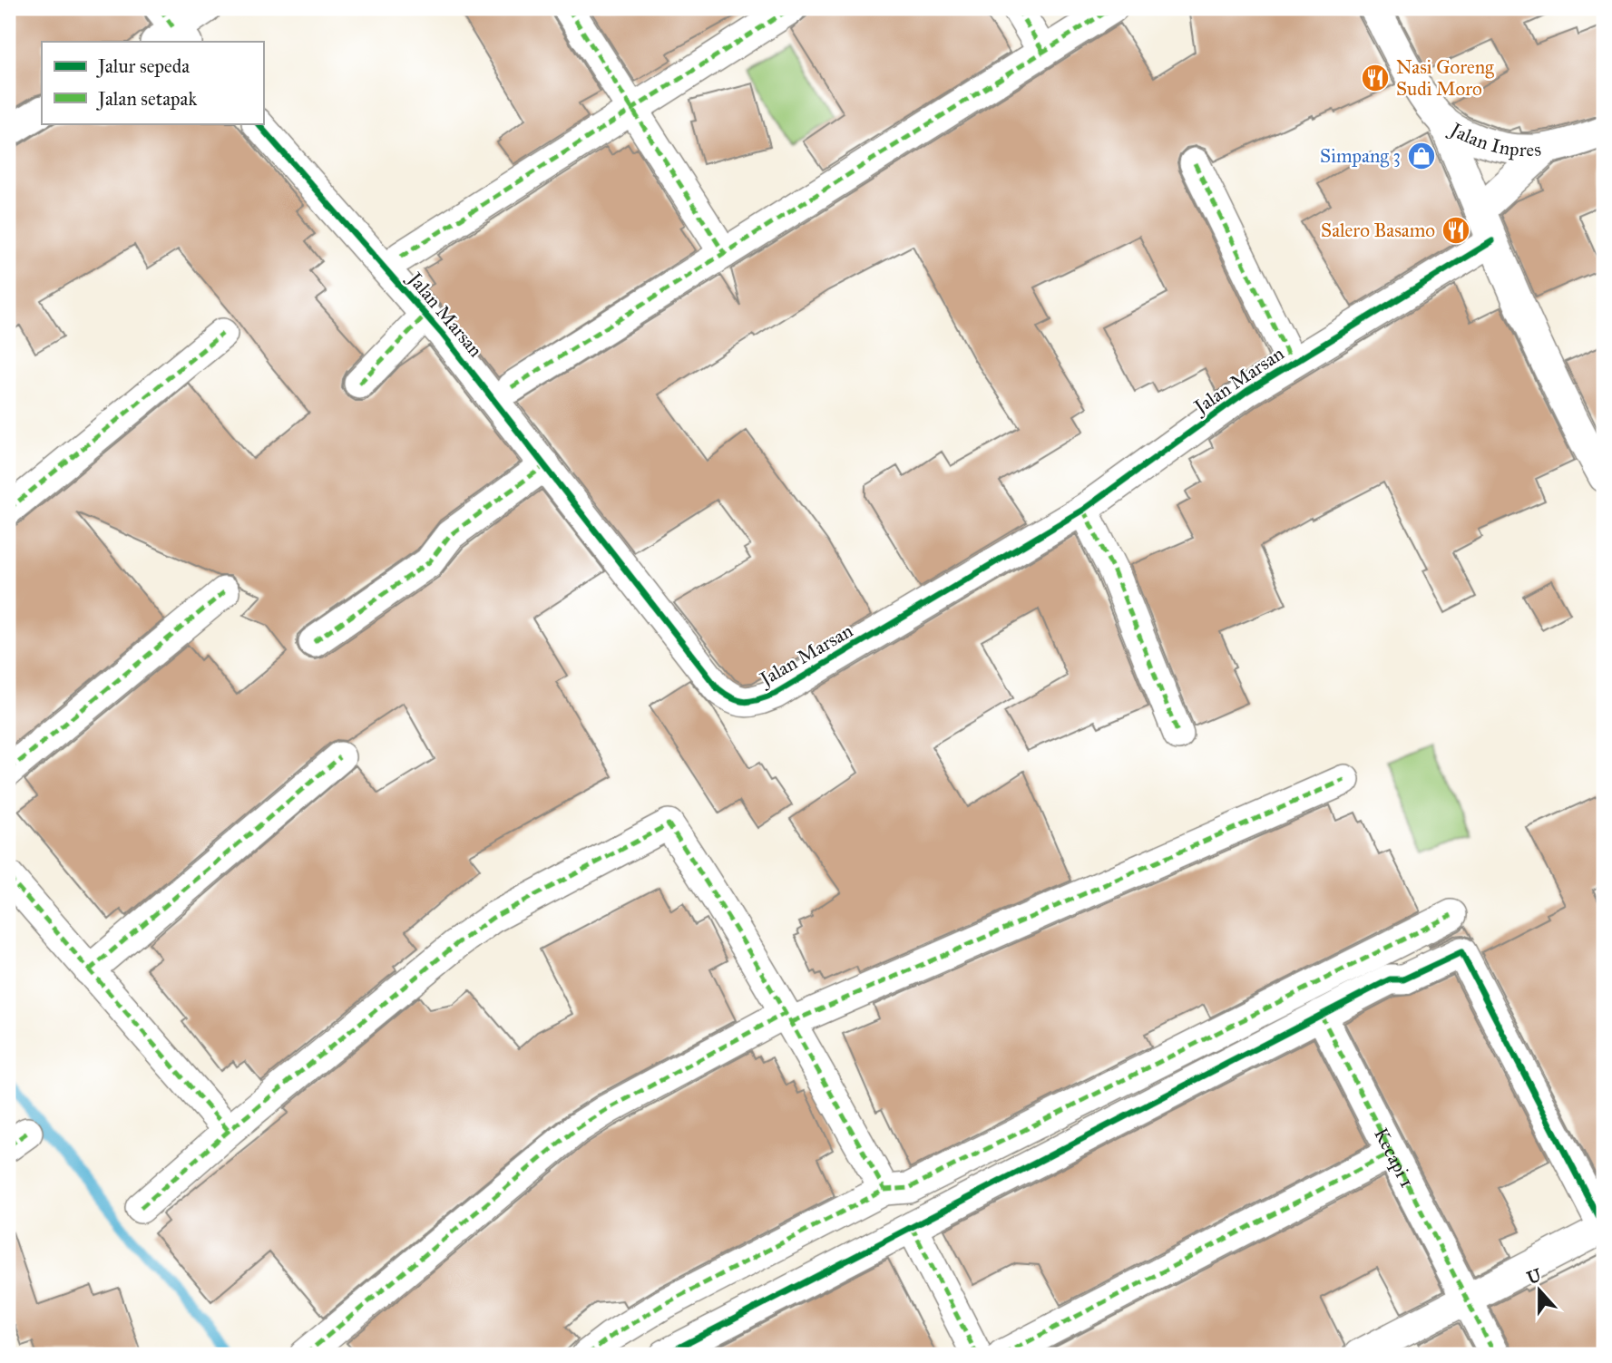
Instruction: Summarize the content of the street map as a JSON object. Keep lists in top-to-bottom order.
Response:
{
  "streets": {
    "street": ["Jalan Inpres", "Jalan Marsan", "Kecapi 1"]
  },
  "places": {
    "restaurant": ["Nasi Goreng Sudi Moro", "Salero Basamo"],
    "shop": ["Simpang 3"]
  },
  "legend": ["Jalur sepeda", "Jalan setapak"],
  "north": "top"
}
